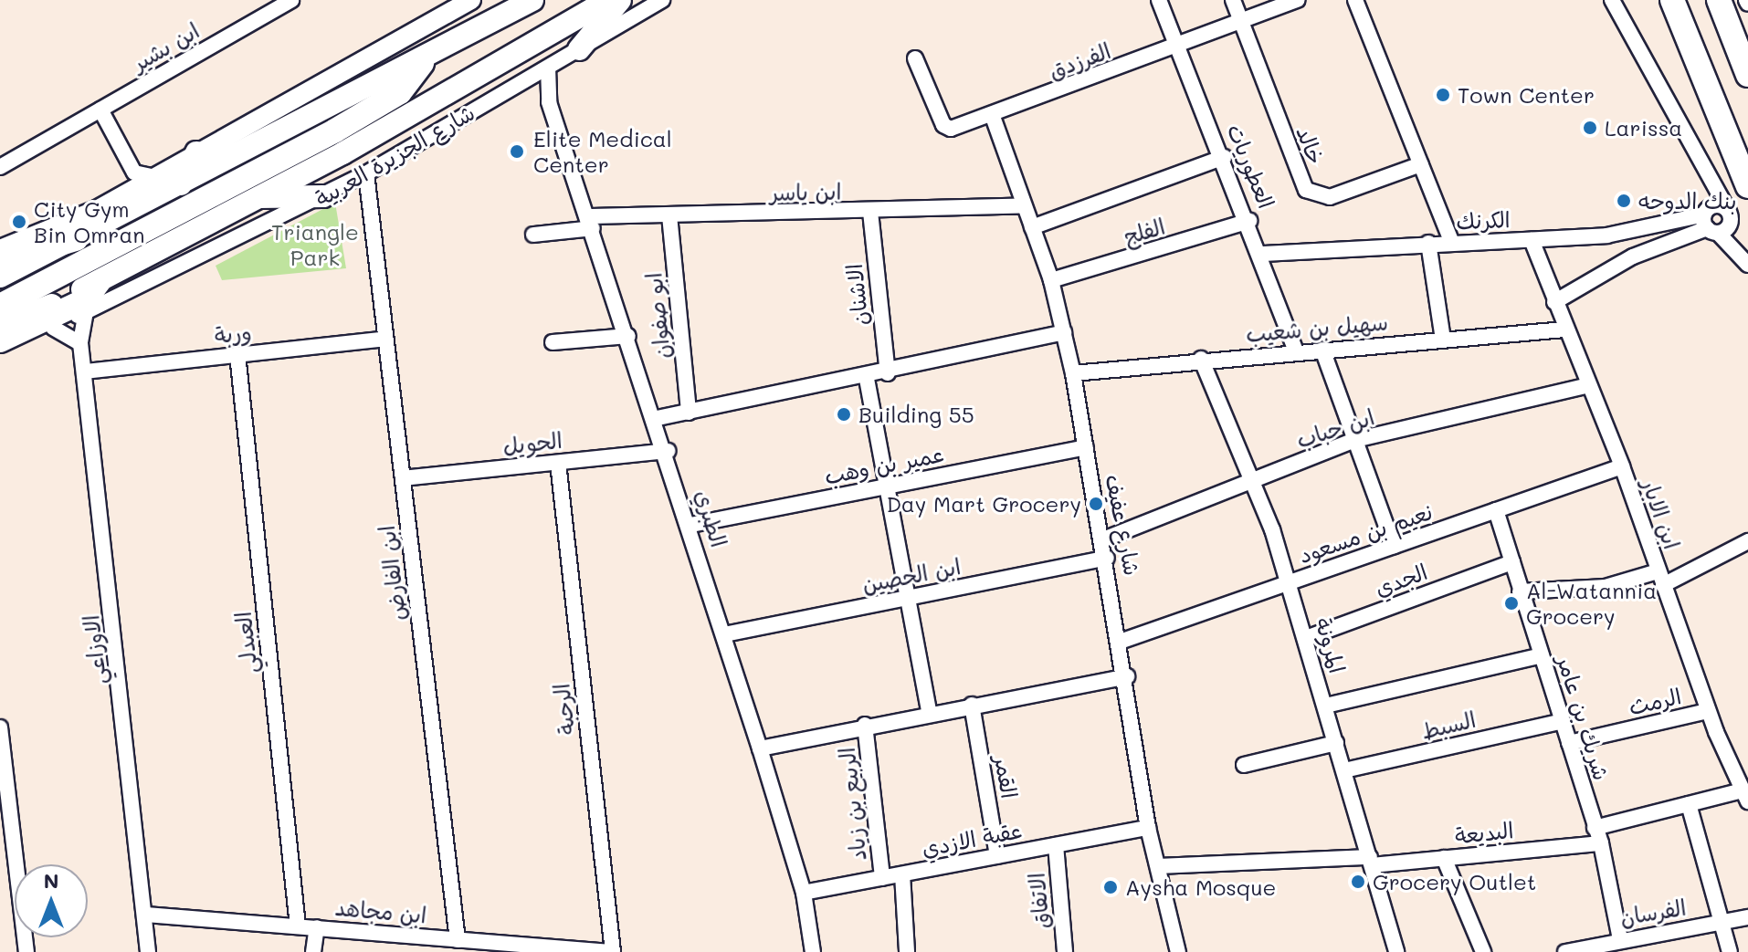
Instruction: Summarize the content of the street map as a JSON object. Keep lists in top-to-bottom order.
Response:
{
  "streets": {
    "main road": ["شارع الجزيرة العربية"],
    "street": [
      "ابن بشير",
      "الفرزدق",
      "خالد",
      "العطوريات",
      "ابن ياسر",
      "الكرنك",
      "الفلج",
      "الاشنان",
      "ابو صفوان",
      "سهيل بن شعيب",
      "وربة",
      "ابن حباب",
      "الحويل",
      "عمير بن وهب",
      "ابن الابار",
      "الطبري",
      "شارع عفيف",
      "نعيم بن مسعود",
      "ابن الفارض",
      "ابن الحصين",
      "الجدي",
      "العبدلي",
      "المرونة",
      "الاوزاعي",
      "الرمث",
      "الرحبة",
      "شريك بن عامر",
      "السبط",
      "القمر",
      "الربيع بن زياد",
      "البديعة",
      "عقبة الازدي",
      "الاتفاق",
      "ابن مجاهد",
      "الفرسان"
    ]
  },
  "crossings": [
    ["الفرزدق", "خالد"],
    ["الفرزدق", "العطوريات"],
    ["الفرزدق", "شارع عفيف"],
    ["شارع الجزيرة العربية", "الطبري"],
    ["شارع الجزيرة العربية", "ابن الفارض"],
    ["شارع الجزيرة العربية", "الاوزاعي"],
    ["العطوريات", "الكرنك"],
    ["العطوريات", "الفلج"],
    ["العطوريات", "سهيل بن شعيب"],
    ["ابن ياسر", "الاشنان"],
    ["ابن ياسر", "ابو صفوان"],
    ["ابن ياسر", "الطبري"],
    ["ابن ياسر", "شارع عفيف"],
    ["الكرنك", "ابن الابار"],
    ["الفلج", "شارع عفيف"],
    ["سهيل بن شعيب", "ابن الابار"],
    ["سهيل بن شعيب", "شارع عفيف"],
    ["سهيل بن شعيب", "المرونة"],
    ["وربة", "ابن الفارض"],
    ["وربة", "العبدلي"],
    ["وربة", "الاوزاعي"],
    ["ابن حباب", "ابن الابار"],
    ["ابن حباب", "شارع عفيف"],
    ["ابن حباب", "المرونة"],
    ["الحويل", "الطبري"],
    ["الحويل", "ابن الفارض"],
    ["الحويل", "الرحبة"],
    ["عمير بن وهب", "الطبري"],
    ["عمير بن وهب", "شارع عفيف"],
    ["ابن الابار", "نعيم بن مسعود"],
    ["ابن الابار", "الرمث"],
    ["الطبري", "ابن الحصين"],
    ["الطبري", "عقبة الازدي"],
    ["شارع عفيف", "نعيم بن مسعود"],
    ["شارع عفيف", "ابن الحصين"],
    ["شارع عفيف", "البديعة"],
    ["شارع عفيف", "عقبة الازدي"],
    ["نعيم بن مسعود", "المرونة"],
    ["نعيم بن مسعود", "شريك بن عامر"],
    ["ابن الفارض", "ابن مجاهد"],
    ["الجدي", "المرونة"],
    ["الجدي", "شريك بن عامر"],
    ["العبدلي", "ابن مجاهد"],
    ["المرونة", "السبط"],
    ["المرونة", "البديعة"],
    ["الاوزاعي", "ابن مجاهد"],
    ["الرمث", "شريك بن عامر"],
    ["الرحبة", "ابن مجاهد"],
    ["شريك بن عامر", "السبط"],
    ["شريك بن عامر", "البديعة"],
    ["شريك بن عامر", "الفرسان"],
    ["القمر", "عقبة الازدي"],
    ["الربيع بن زياد", "عقبة الازدي"],
    ["عقبة الازدي", "الاتفاق"]
  ],
  "parks": ["Triangle Park"],
  "places": [
    "Town Center",
    "Larissa",
    "Elite Medical Center",
    "بنك الدوحه",
    "City Gym Bin Omran",
    "Building 55",
    "Day Mart Grocery",
    "Al-Watannia Grocery",
    "Grocery Outlet",
    "Aysha Mosque"
  ],
  "north": "top"
}
